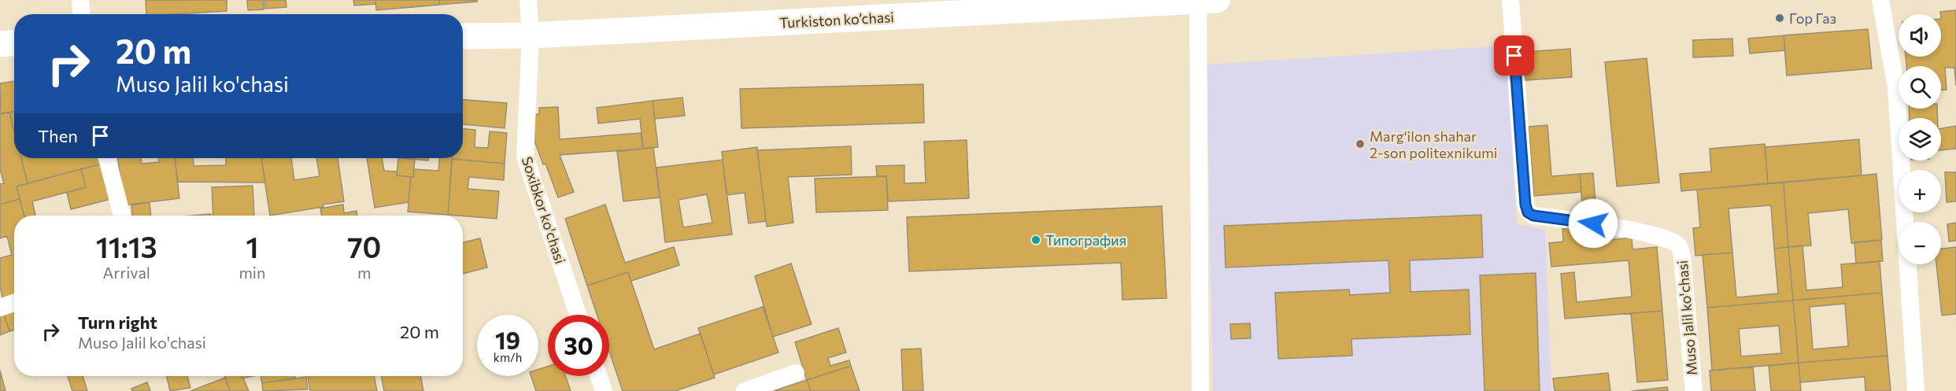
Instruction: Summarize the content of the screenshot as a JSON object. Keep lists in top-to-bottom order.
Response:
{
  "streets": {
    "main road": ["Turkiston ko’chasi"],
    "street": ["Soxibkor ko'chasi", "Muso Jalil ko'chasi"]
  },
  "crossings": [
    ["Turkiston ko’chasi", "Soxibkor ko'chasi"]
  ],
  "places": ["Гор Газ", "Margʻilon shahar 2-son politexnikumi", "Типография"],
  "page": {
    "map_buttons": ["+", "−"],
    "turn": ["20 m", "Muso Jalil ko'chasi"],
    "then": "Then",
    "eta": [
      "11:13",
      "Arrival",
      "1",
      "min",
      "70",
      "m"
    ],
    "list": [
      {
        "name": "Turn right",
        "note": "Muso Jalil ko'chasi",
        "value": "20 m"
      }
    ],
    "speed": "19 km/h",
    "limit": "30"
  }
}
